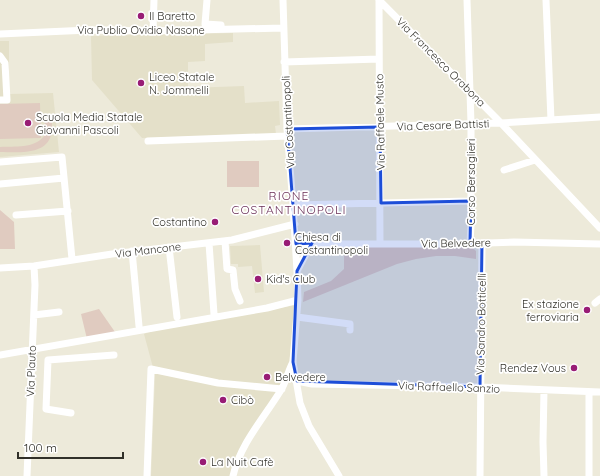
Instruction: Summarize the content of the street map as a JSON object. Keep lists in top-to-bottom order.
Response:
{
  "streets": {
    "street": [
      "Via Publio Ovidio Nasone",
      "Via Francesco Orabona",
      "Via Costantinopoli",
      "Via Raffaele Musto",
      "Via Cesare Battisti",
      "Corso Bersaglieri",
      "Via Belvedere",
      "Via Mancone",
      "Via Sandro Botticelli",
      "Via Plauto",
      "Via Raffaello Sanzio"
    ]
  },
  "crossings": [
    ["Via Publio Ovidio Nasone", "Via Costantinopoli"],
    ["Via Francesco Orabona", "Via Raffaele Musto"],
    ["Via Francesco Orabona", "Via Cesare Battisti"],
    ["Via Francesco Orabona", "Corso Bersaglieri"],
    ["Via Costantinopoli", "Via Cesare Battisti"],
    ["Via Costantinopoli", "Via Belvedere"],
    ["Via Costantinopoli", "Via Mancone"],
    ["Via Raffaele Musto", "Via Cesare Battisti"],
    ["Via Raffaele Musto", "Via Belvedere"],
    ["Via Cesare Battisti", "Corso Bersaglieri"],
    ["Corso Bersaglieri", "Via Belvedere"],
    ["Via Belvedere", "Via Sandro Botticelli"],
    ["Via Mancone", "Via Plauto"],
    ["Via Sandro Botticelli", "Via Raffaello Sanzio"]
  ],
  "districts": ["RIONE COSTANTINOPOLI"],
  "places": [
    "Il Baretto",
    "Liceo Statale N. Jommelli",
    "Scuola Media Statale Giovanni Pascoli",
    "Costantino",
    "Chiesa di Costantinopoli",
    "Kid's Club",
    "Ex stazione ferroviaria",
    "Rendez Vous",
    "Belvedere",
    "Cibò",
    "La Nuit Cafè"
  ],
  "scale_bar": "100 m"
}
